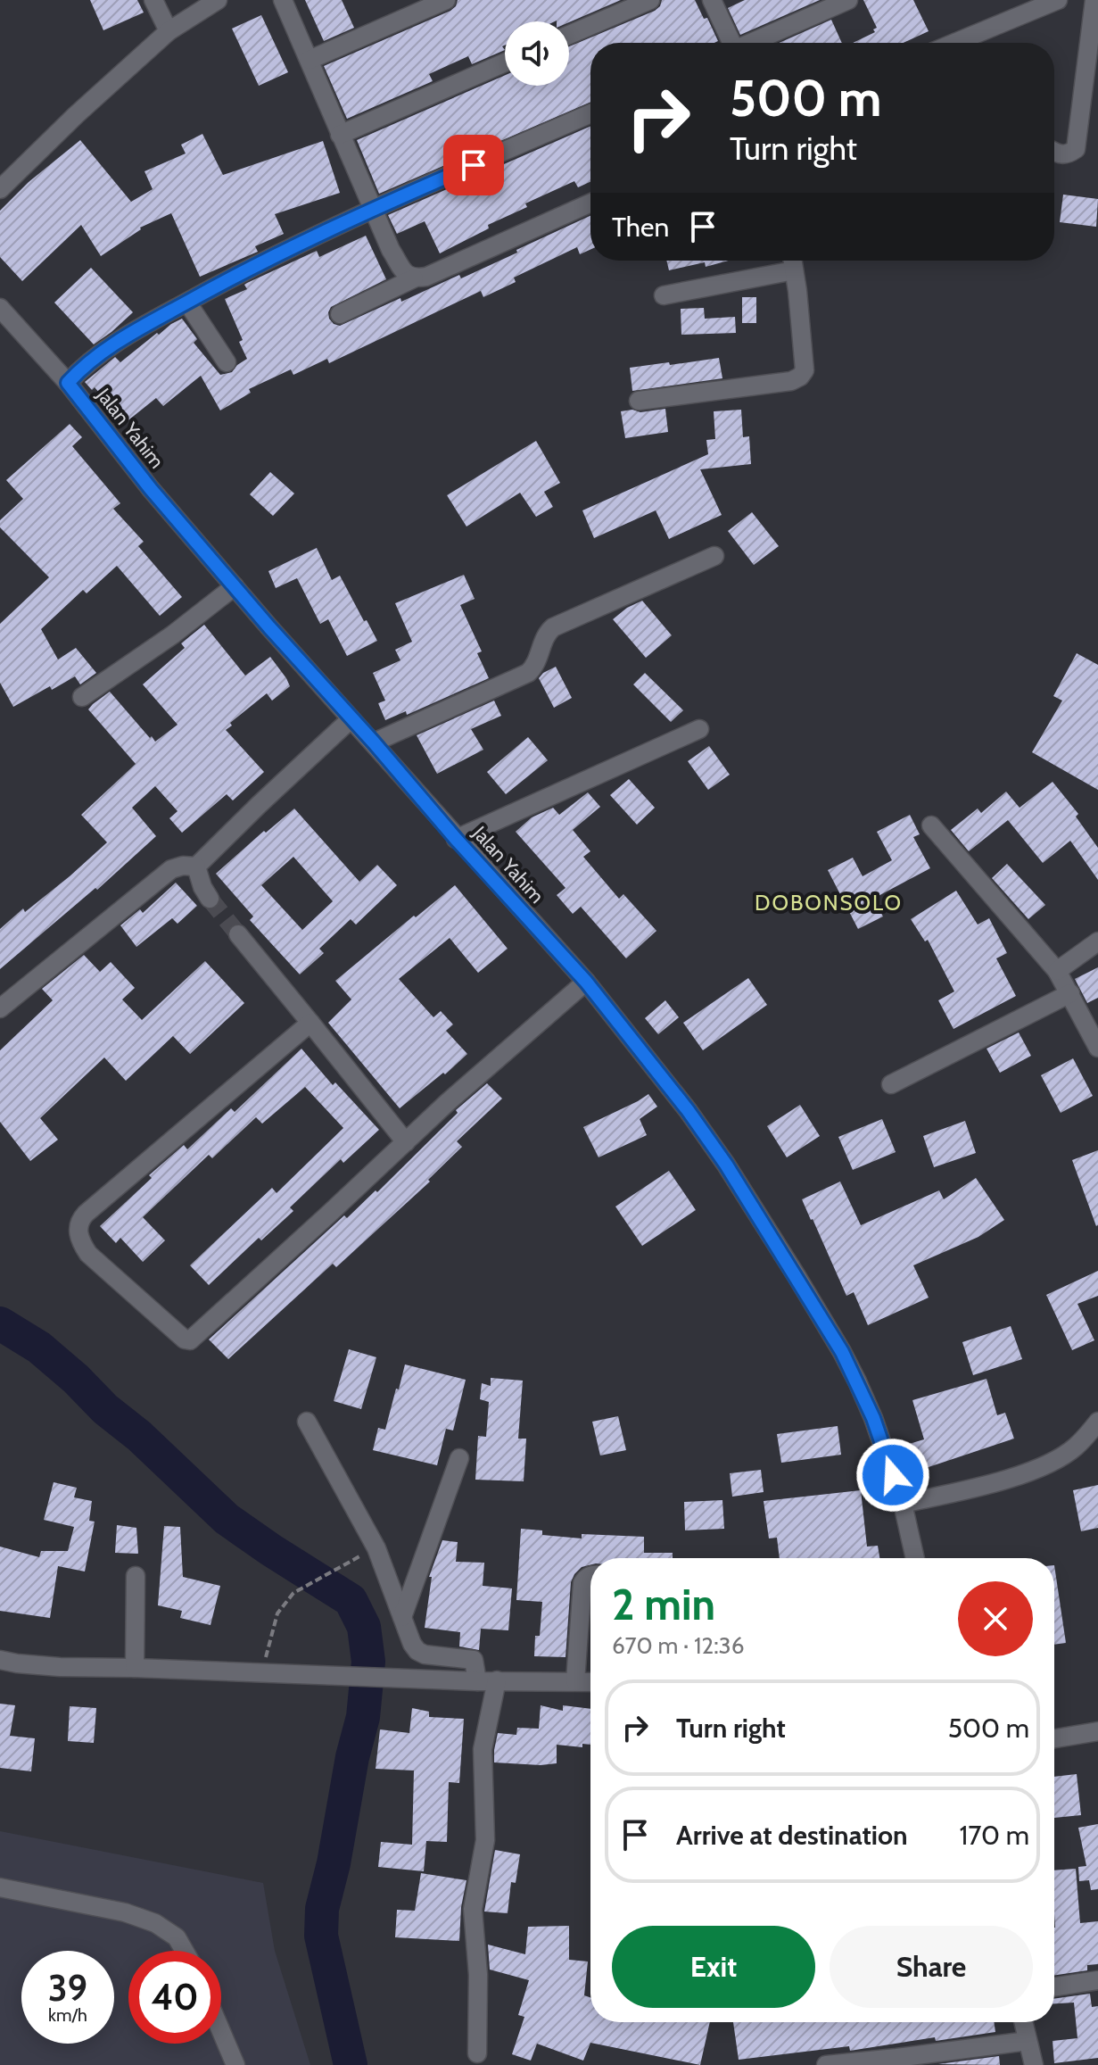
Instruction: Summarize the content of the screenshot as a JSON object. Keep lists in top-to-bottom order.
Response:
{
  "streets": {
    "street": ["Jalan Yahim"]
  },
  "districts": ["DOBONSOLO"],
  "page": {
    "turn": ["500 m", "Turn right"],
    "then": "Then",
    "heading": ["2 min", "670 m · 12:36"],
    "list": [
      {
        "name": "Turn right",
        "value": "500 m"
      },
      {
        "name": "Arrive at destination",
        "value": "170 m"
      }
    ],
    "buttons": ["Exit", "Share"],
    "speed": "39 km/h",
    "limit": "40"
  }
}
